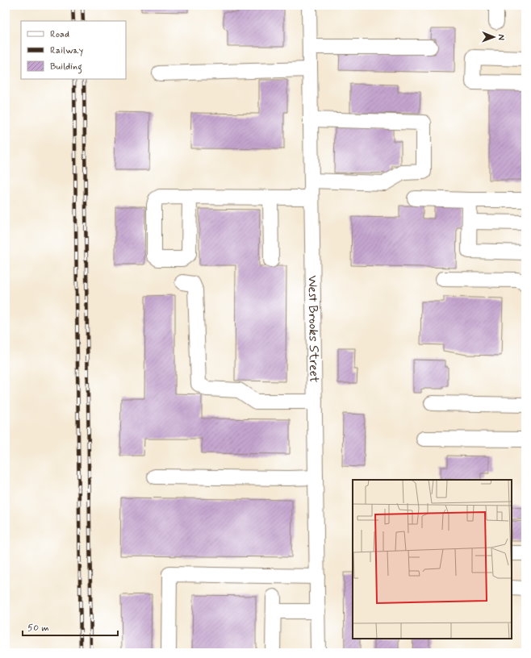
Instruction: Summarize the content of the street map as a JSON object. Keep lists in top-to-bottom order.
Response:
{
  "streets": {
    "street": ["West Brooks Street"]
  },
  "legend": ["Road", "Railway", "Building"],
  "scale_bar": "50 m",
  "north": "right"
}
